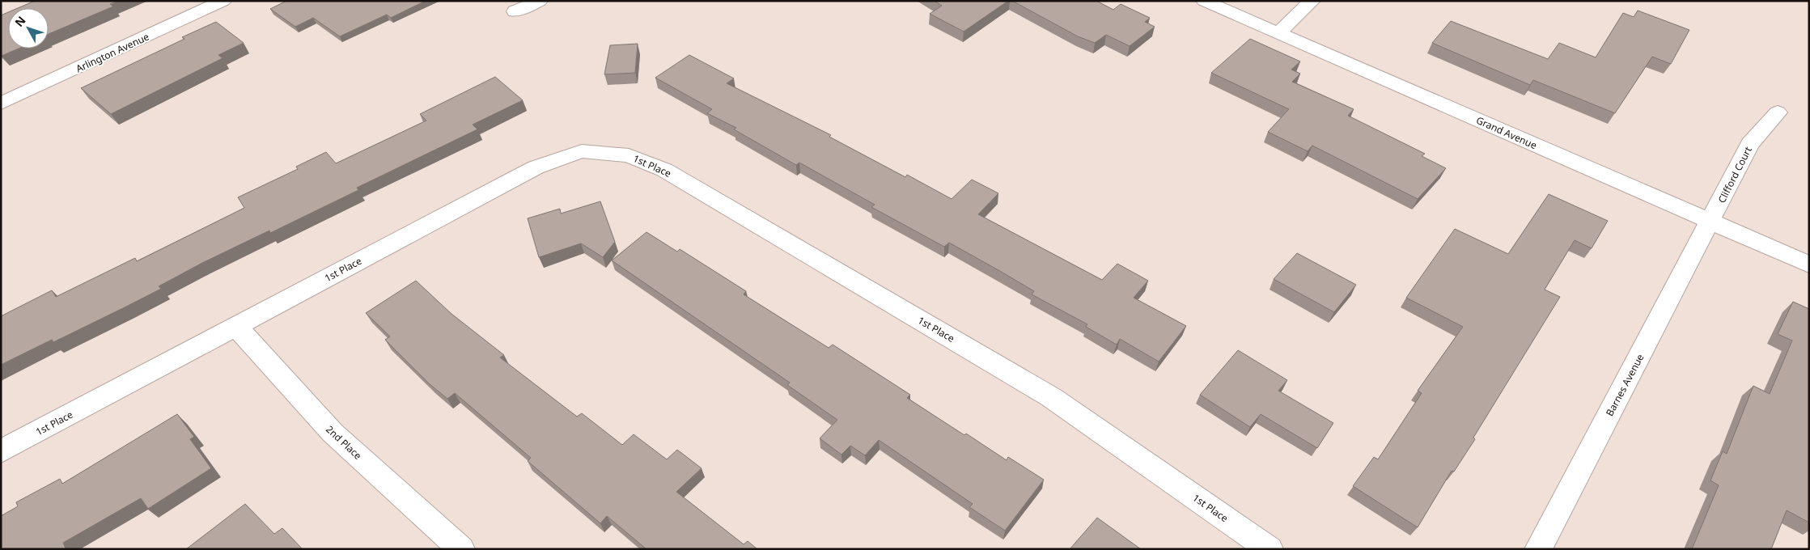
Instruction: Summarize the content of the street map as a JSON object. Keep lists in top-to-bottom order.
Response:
{
  "streets": {
    "street": [
      "Arlington Avenue",
      "Grand Avenue",
      "1st Place",
      "Clifford Court",
      "Barnes Avenue",
      "2nd Place"
    ]
  },
  "crossings": [
    ["Grand Avenue", "Clifford Court"],
    ["Grand Avenue", "Barnes Avenue"],
    ["1st Place", "2nd Place"],
    ["Clifford Court", "Barnes Avenue"]
  ],
  "north": "top left"
}
